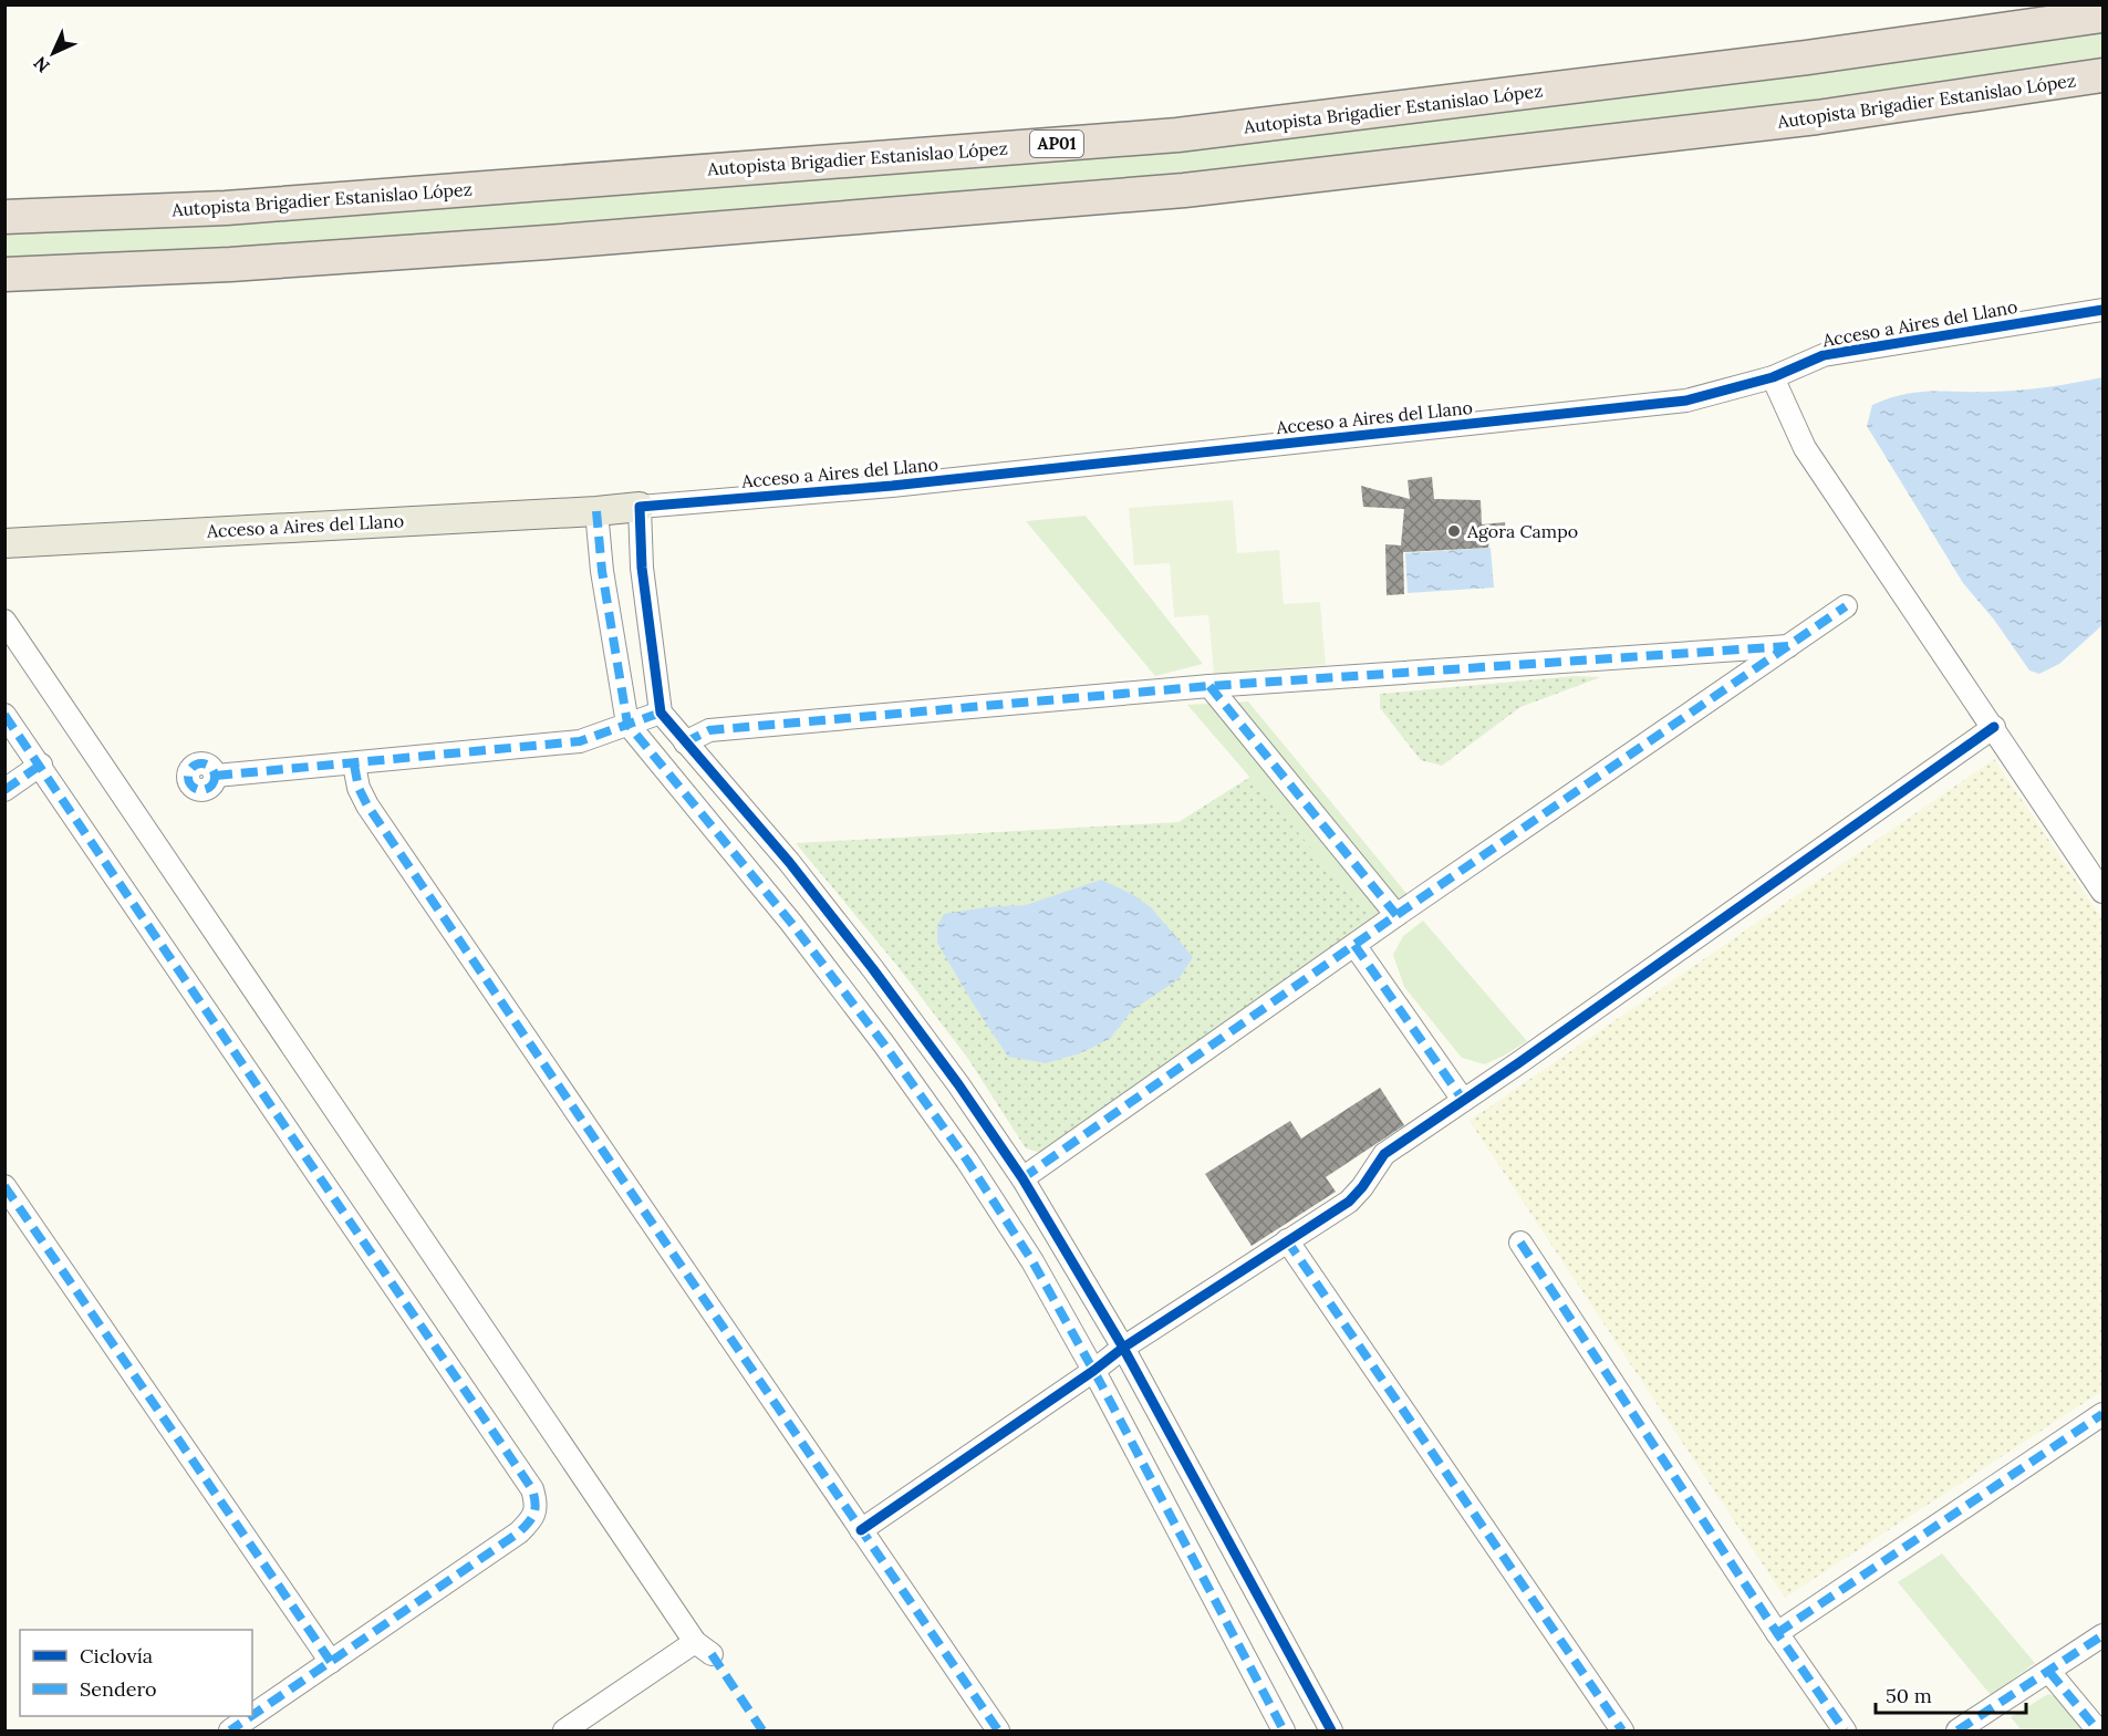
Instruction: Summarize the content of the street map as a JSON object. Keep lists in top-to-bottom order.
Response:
{
  "streets": {
    "highway": ["Autopista Brigadier Estanislao López", "AP01"],
    "main road": ["Acceso a Aires del Llano"]
  },
  "places": ["Agora Campo"],
  "legend": ["Ciclovía", "Sendero"],
  "scale_bar": "50 m",
  "north": "bottom left"
}
